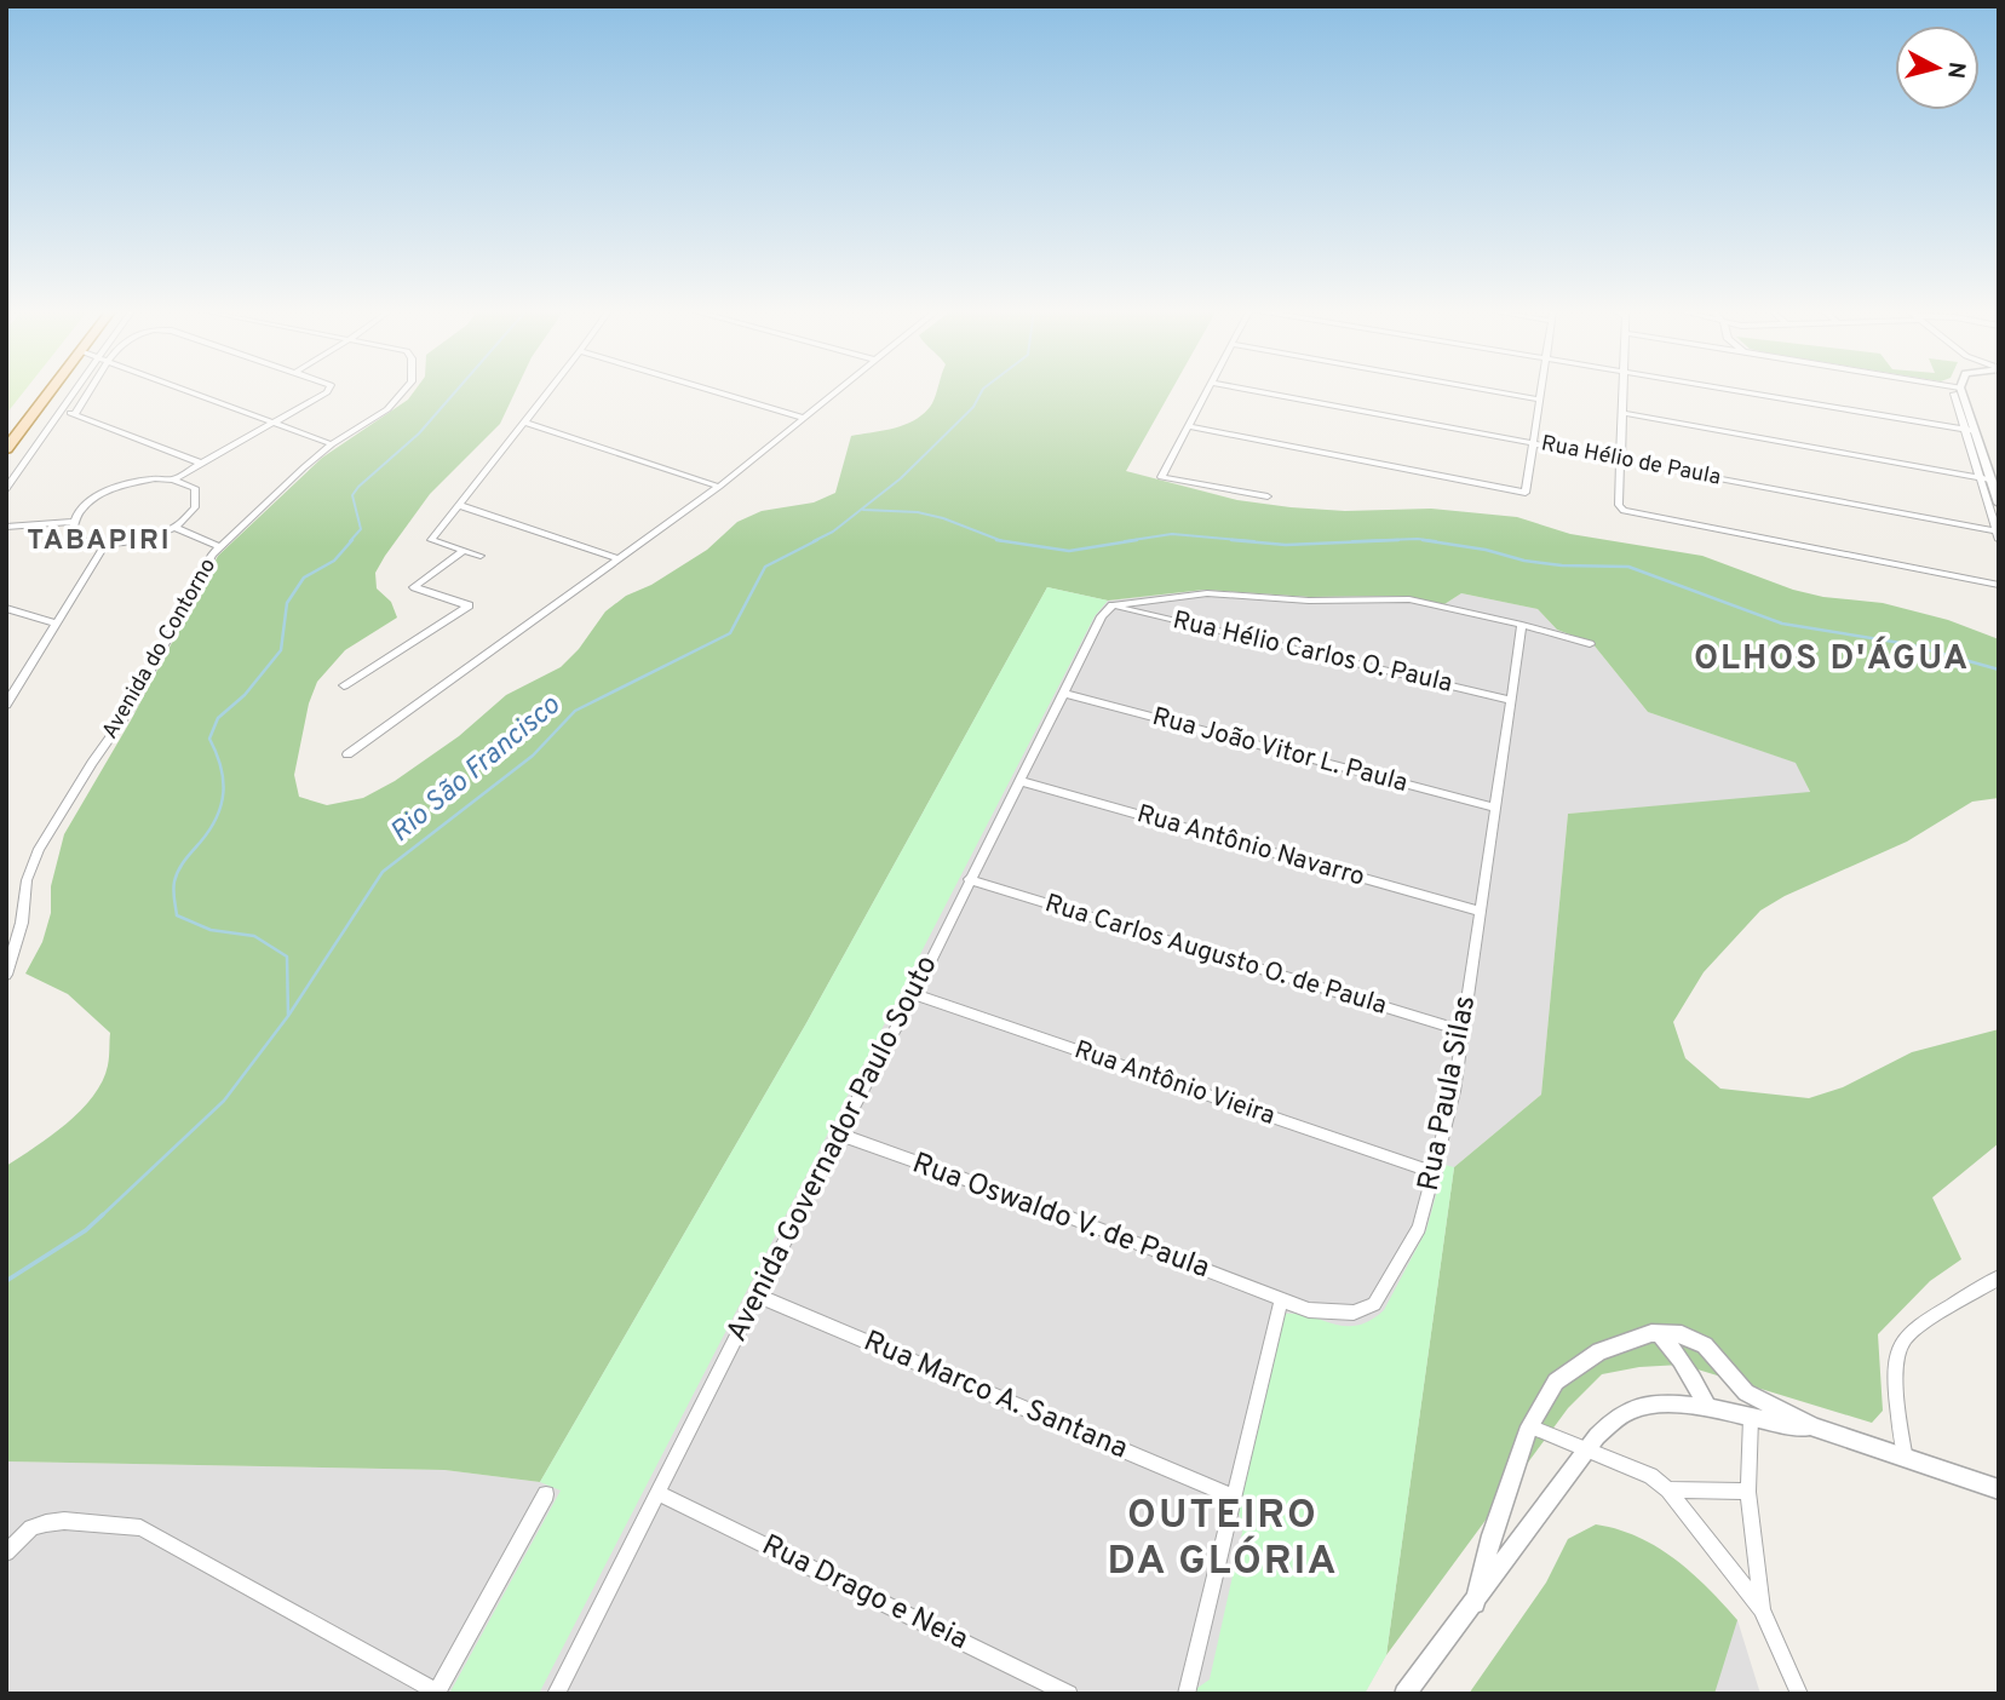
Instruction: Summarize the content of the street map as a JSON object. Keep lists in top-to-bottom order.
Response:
{
  "streets": {
    "street": [
      "Rua Hélio de Paula",
      "Avenida do Contorno",
      "Rua Hélio Carlos O. Paula",
      "Rua João Vitor L. Paula",
      "Rua Antônio Navarro",
      "Rua Carlos Augusto O. de Paula",
      "Rua Antônio Vieira",
      "Rua Paula Silas",
      "Avenida Governador Paulo Souto",
      "Rua Oswaldo V. de Paula",
      "Rua Marco A. Santana",
      "Rua Drago e Neia"
    ]
  },
  "crossings": [
    ["Rua Hélio Carlos O. Paula", "Rua Paula Silas"],
    ["Rua Hélio Carlos O. Paula", "Avenida Governador Paulo Souto"],
    ["Rua João Vitor L. Paula", "Rua Paula Silas"],
    ["Rua João Vitor L. Paula", "Avenida Governador Paulo Souto"],
    ["Rua Antônio Navarro", "Rua Paula Silas"],
    ["Rua Antônio Navarro", "Avenida Governador Paulo Souto"],
    ["Rua Carlos Augusto O. de Paula", "Rua Paula Silas"],
    ["Rua Carlos Augusto O. de Paula", "Avenida Governador Paulo Souto"],
    ["Rua Antônio Vieira", "Rua Paula Silas"],
    ["Rua Antônio Vieira", "Avenida Governador Paulo Souto"],
    ["Rua Paula Silas", "Rua Oswaldo V. de Paula"],
    ["Avenida Governador Paulo Souto", "Rua Oswaldo V. de Paula"],
    ["Avenida Governador Paulo Souto", "Rua Marco A. Santana"],
    ["Avenida Governador Paulo Souto", "Rua Drago e Neia"]
  ],
  "districts": ["TABAPIRI", "OLHOS D'ÁGUA", "OUTEIRO DA GLÓRIA"],
  "water": ["Rio São Francisco"],
  "north": "right"
}
